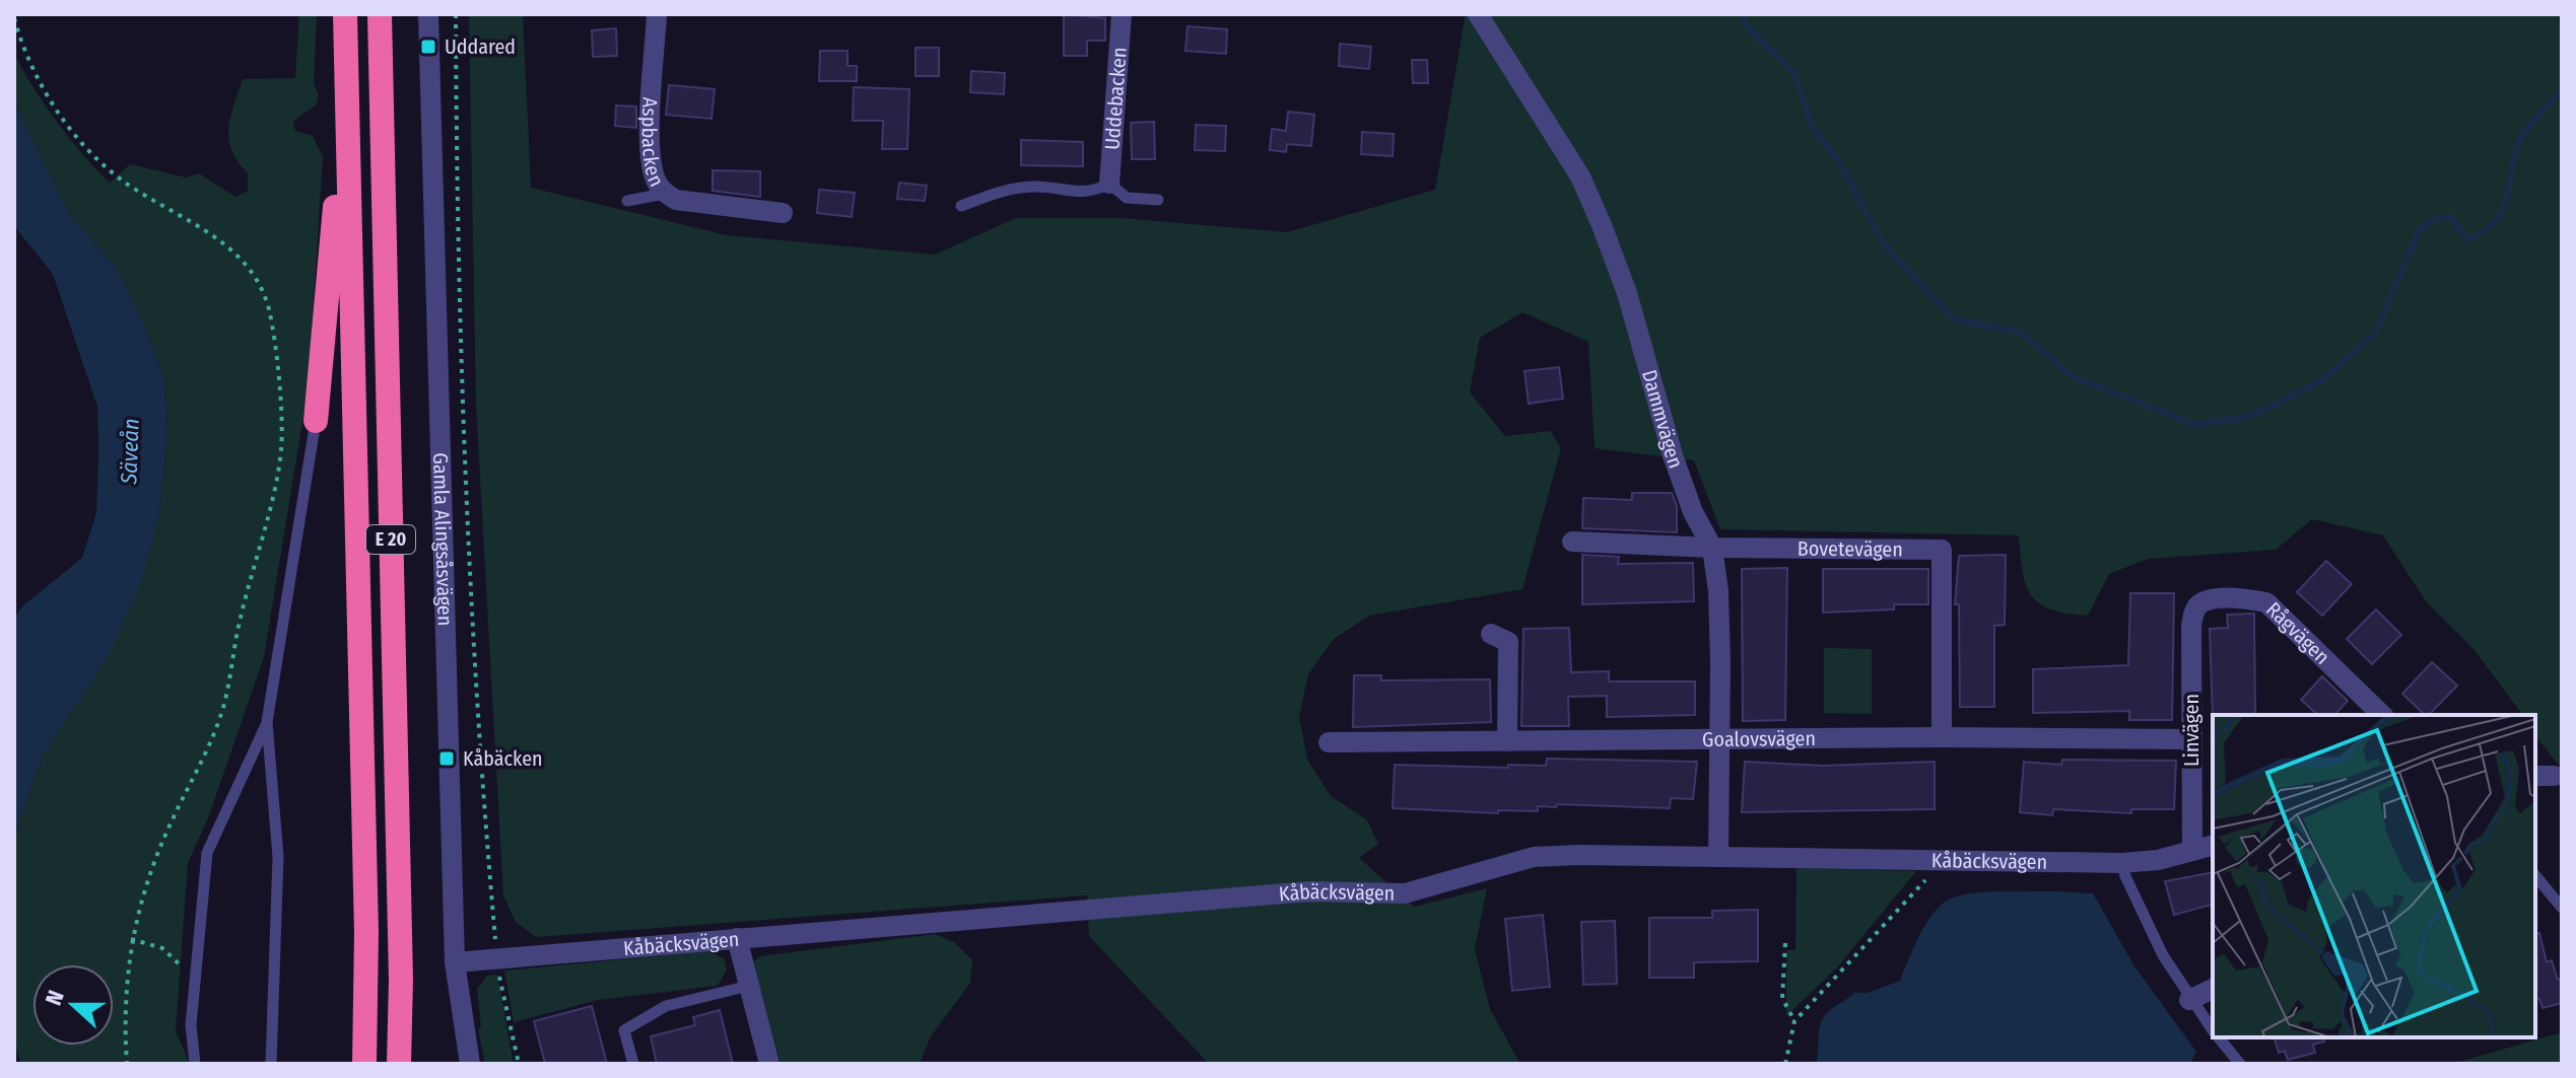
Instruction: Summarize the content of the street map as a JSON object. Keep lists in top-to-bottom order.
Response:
{
  "streets": {
    "highway": ["E 20"],
    "street": [
      "Uddebacken",
      "Aspbacken",
      "Dammvägen",
      "Gamla Alingsåsvägen",
      "Bovetevägen",
      "Rågvägen",
      "Linvägen",
      "Goalovsvägen",
      "Kåbäcksvägen"
    ]
  },
  "crossings": [
    ["Dammvägen", "Bovetevägen"],
    ["Dammvägen", "Goalovsvägen"],
    ["Dammvägen", "Kåbäcksvägen"],
    ["Gamla Alingsåsvägen", "Kåbäcksvägen"],
    ["Bovetevägen", "Goalovsvägen"],
    ["Rågvägen", "Linvägen"],
    ["Linvägen", "Goalovsvägen"],
    ["Linvägen", "Kåbäcksvägen"]
  ],
  "water": ["Säveån"],
  "places": {
    "transit": ["Uddared", "Kåbäcken"]
  },
  "north": "left"
}
